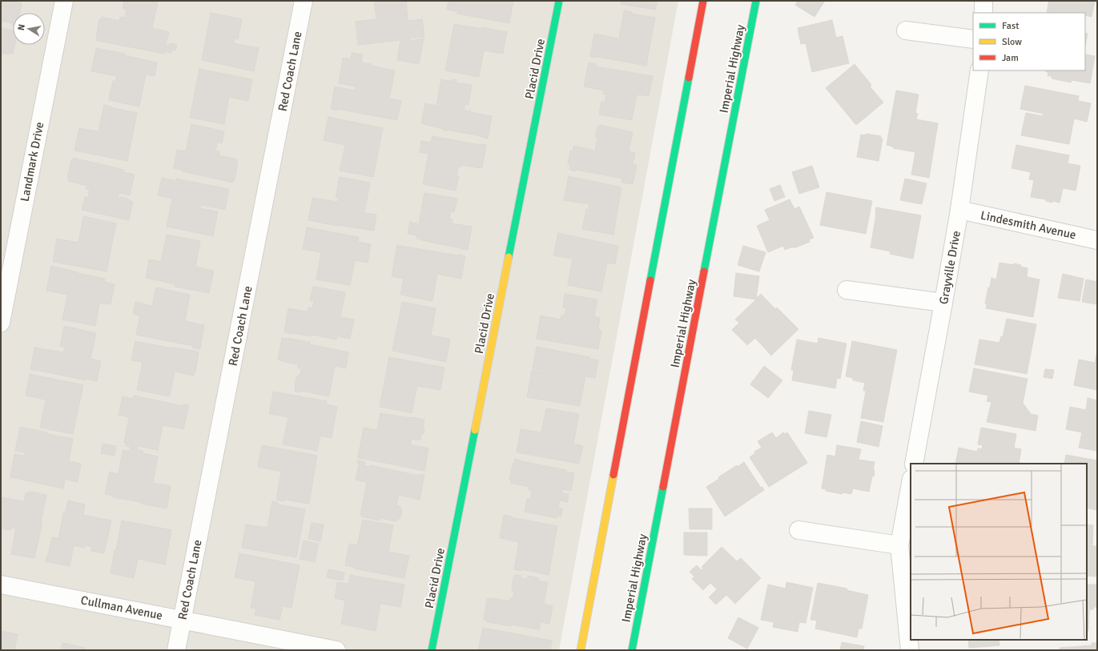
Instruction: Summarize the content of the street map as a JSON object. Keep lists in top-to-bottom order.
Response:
{
  "streets": {
    "main road": ["Placid Drive", "Imperial Highway"],
    "street": [
      "Red Coach Lane",
      "Landmark Drive",
      "Lindesmith Avenue",
      "Grayville Drive",
      "Cullman Avenue"
    ]
  },
  "crossings": [
    ["Red Coach Lane", "Cullman Avenue"],
    ["Lindesmith Avenue", "Grayville Drive"]
  ],
  "legend": ["Fast", "Slow", "Jam"],
  "north": "left"
}
